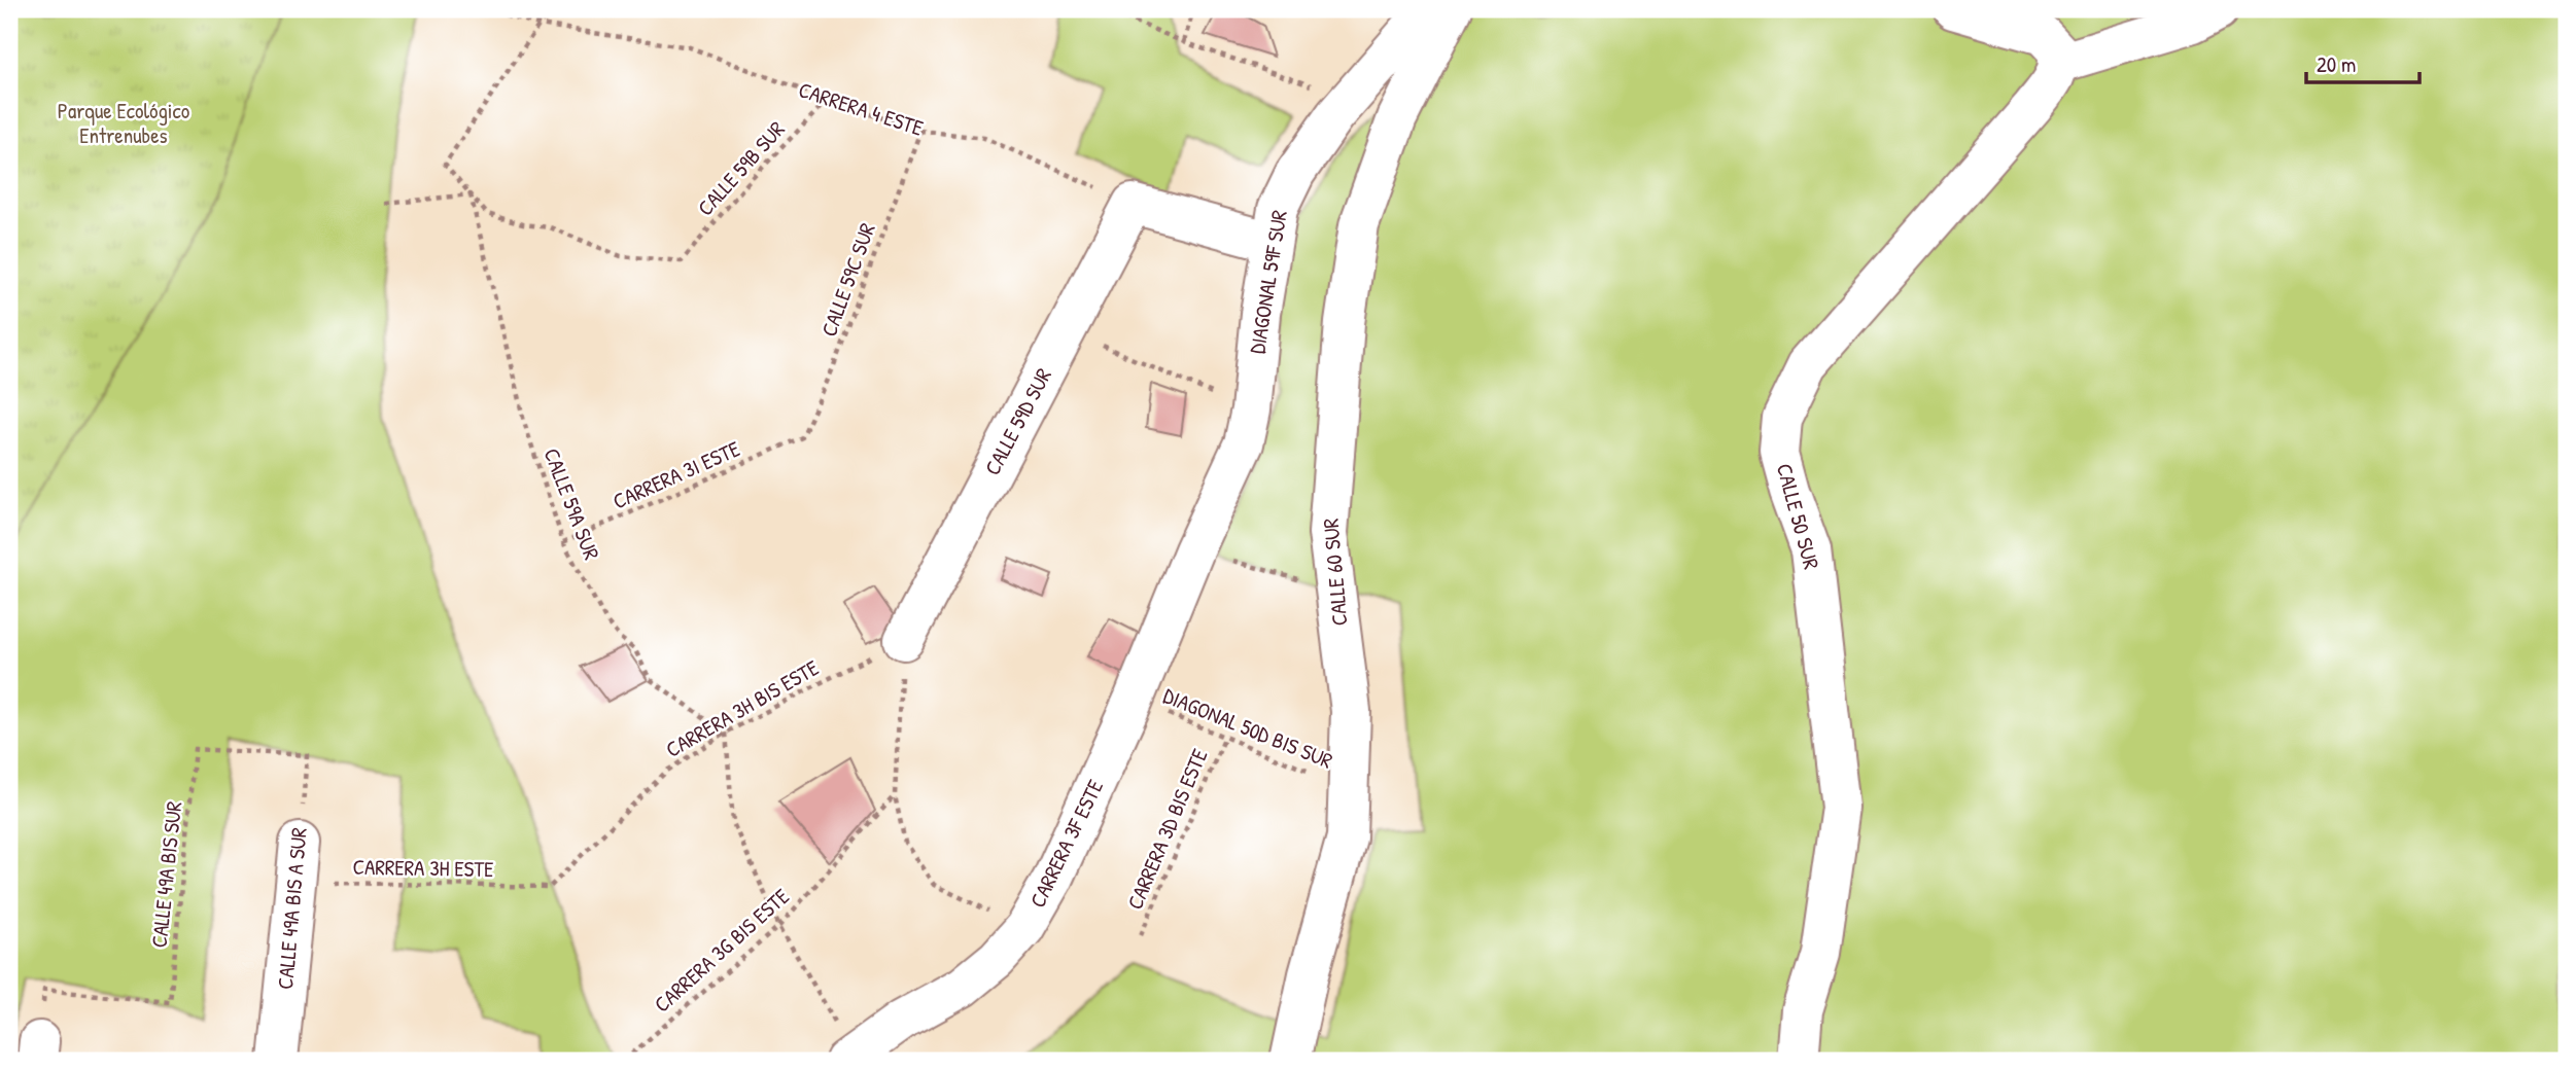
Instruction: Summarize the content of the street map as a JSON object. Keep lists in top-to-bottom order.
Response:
{
  "streets": {
    "street": [
      "DIAGONAL 59F SUR",
      "CALLE 59D SUR",
      "CALLE 50 SUR",
      "CALLE 60 SUR",
      "CARRERA 3F ESTE",
      "CALLE 49A BIS A SUR"
    ],
    "path": [
      "CARRERA 4 ESTE",
      "CALLE 59B SUR",
      "CALLE 59C SUR",
      "CARRERA 3I ESTE",
      "CALLE 59A SUR",
      "CARRERA 3H BIS ESTE",
      "DIAGONAL 50D BIS SUR",
      "CARRERA 3D BIS ESTE",
      "CARRERA 3H ESTE",
      "CALLE 49A BIS SUR",
      "CARRERA 3G BIS ESTE"
    ]
  },
  "crossings": [
    ["CARRERA 4 ESTE", "CALLE 59B SUR"],
    ["CARRERA 4 ESTE", "CALLE 59C SUR"],
    ["CARRERA 4 ESTE", "CALLE 59D SUR"],
    ["CARRERA 4 ESTE", "CALLE 59A SUR"],
    ["CALLE 59B SUR", "CALLE 59A SUR"],
    ["CALLE 59C SUR", "CARRERA 3I ESTE"],
    ["DIAGONAL 59F SUR", "CARRERA 3F ESTE"],
    ["CALLE 59D SUR", "CARRERA 3H BIS ESTE"],
    ["CARRERA 3I ESTE", "CALLE 59A SUR"],
    ["CALLE 59A SUR", "CARRERA 3H BIS ESTE"],
    ["CALLE 60 SUR", "DIAGONAL 50D BIS SUR"],
    ["CARRERA 3H BIS ESTE", "CARRERA 3H ESTE"],
    ["DIAGONAL 50D BIS SUR", "CARRERA 3D BIS ESTE"],
    ["DIAGONAL 50D BIS SUR", "CARRERA 3F ESTE"],
    ["CARRERA 3H ESTE", "CALLE 49A BIS A SUR"],
    ["CALLE 49A BIS SUR", "CALLE 49A BIS A SUR"]
  ],
  "parks": ["Parque Ecológico Entrenubes"],
  "scale_bar": "20 m"
}
